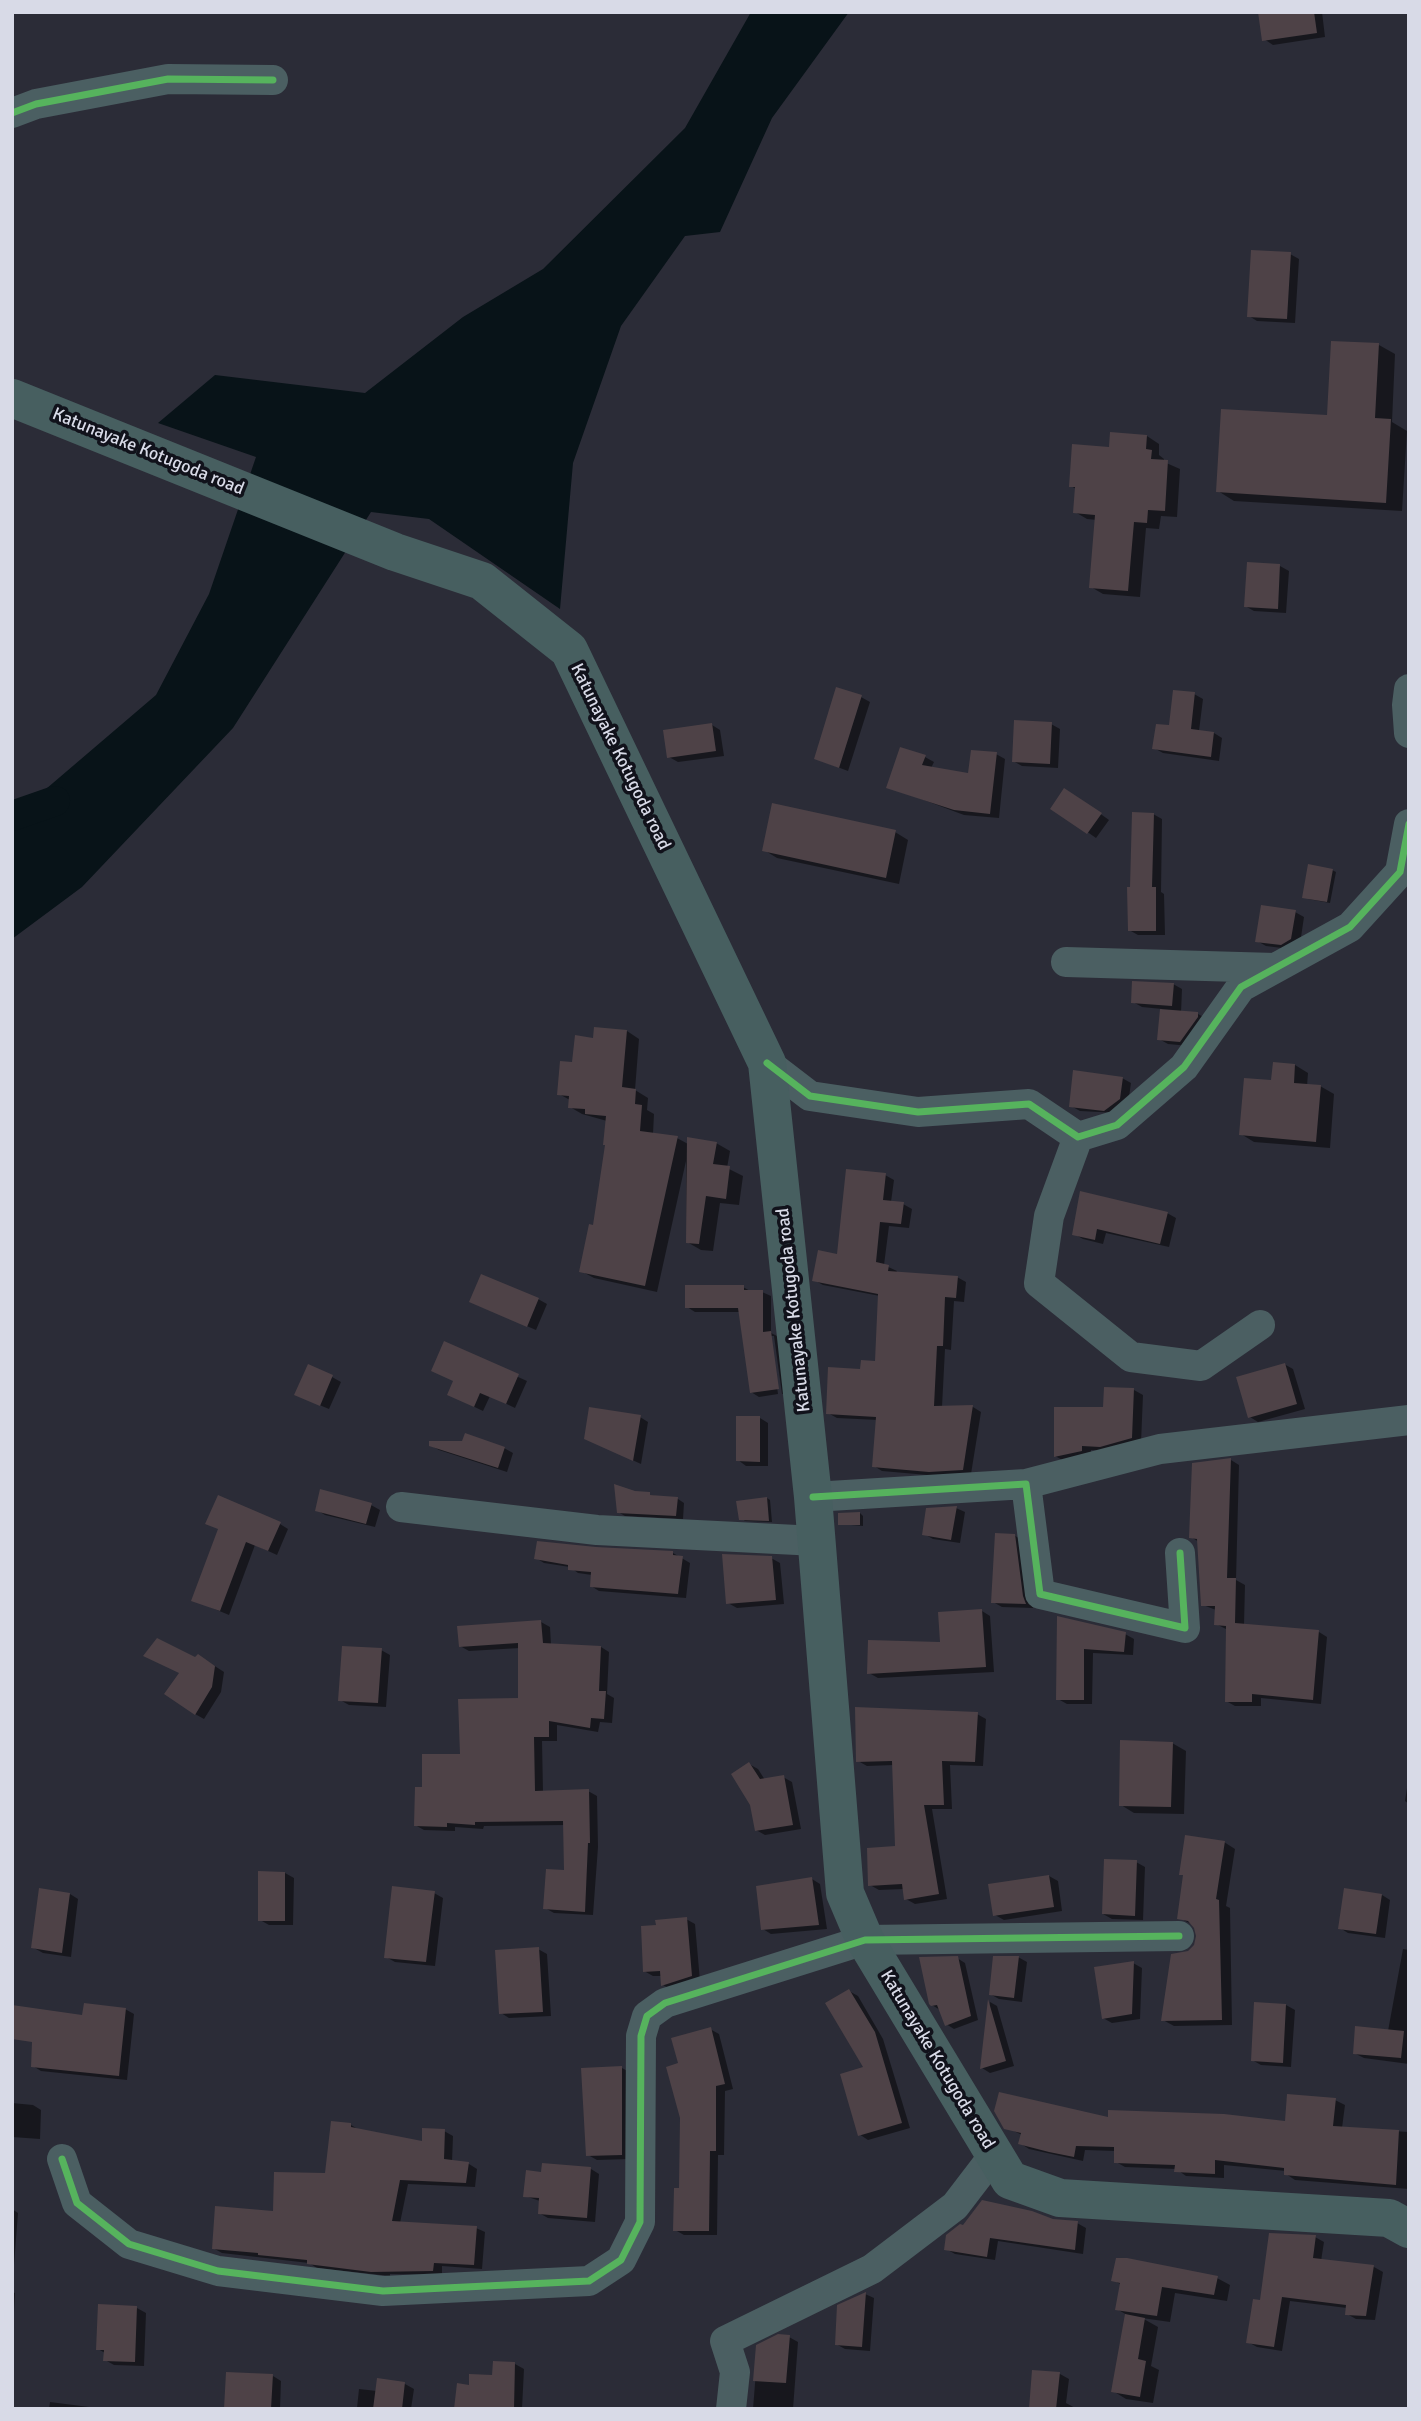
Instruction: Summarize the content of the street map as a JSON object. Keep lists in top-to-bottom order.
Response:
{
  "streets": {
    "main road": ["Katunayake Kotugoda road"]
  }
}
